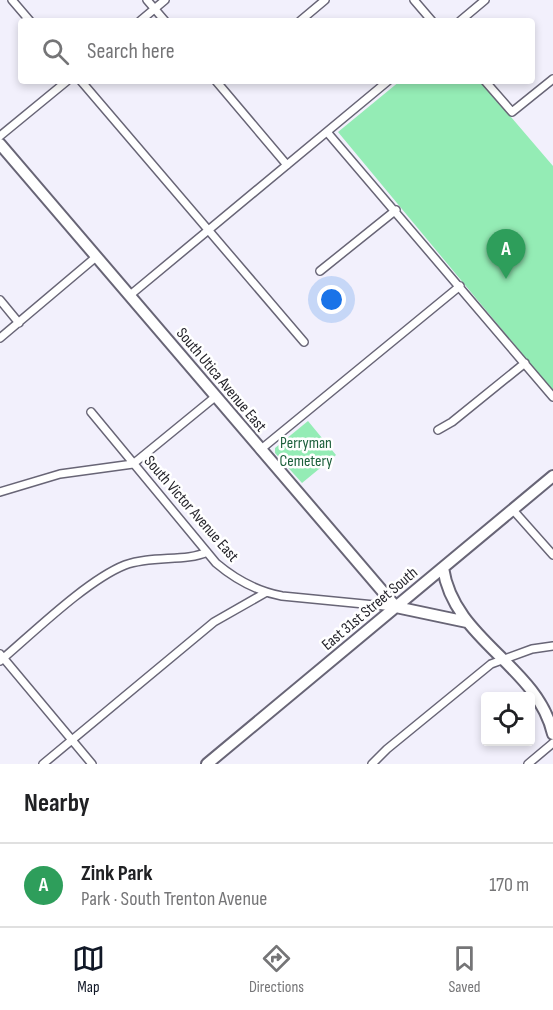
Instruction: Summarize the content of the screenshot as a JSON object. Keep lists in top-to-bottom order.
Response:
{
  "streets": {
    "street": ["South Utica Avenue East", "South Victor Avenue East", "East 31st Street South"]
  },
  "crossings": [
    ["South Utica Avenue East", "South Victor Avenue East"],
    ["South Utica Avenue East", "East 31st Street South"],
    ["South Victor Avenue East", "East 31st Street South"]
  ],
  "parks": ["Perryman Cemetery"],
  "page": {
    "search": "Search here",
    "pins": "A",
    "heading": "Nearby",
    "list": [
      {
        "mark": "A",
        "name": "Zink Park",
        "note": "Park · South Trenton Avenue",
        "value": "170 m"
      }
    ],
    "nav": ["Map", "Directions", "Saved"]
  }
}
